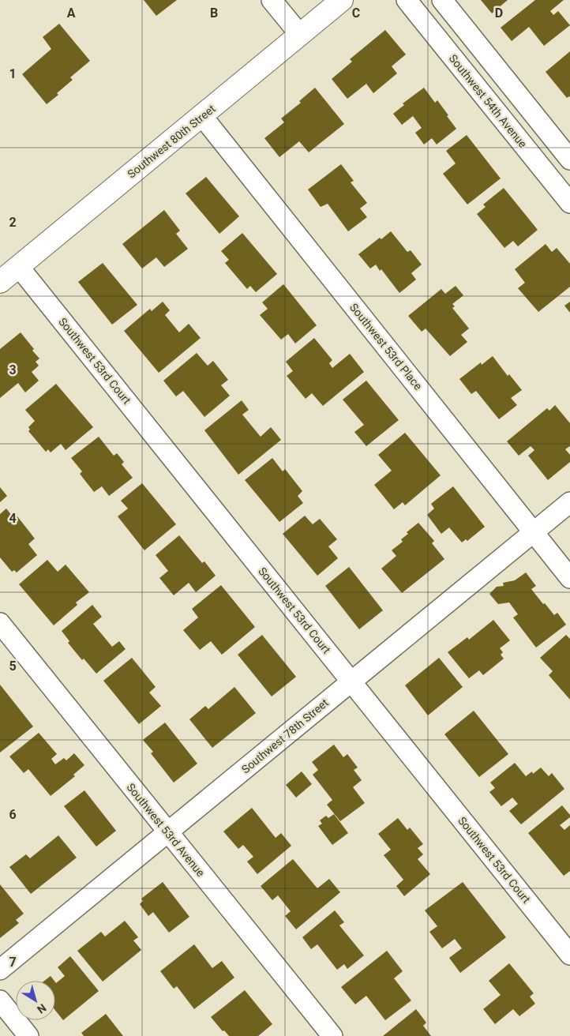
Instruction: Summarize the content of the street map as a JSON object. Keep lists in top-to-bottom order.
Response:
{
  "streets": {
    "street": [
      "Southwest 54th Avenue",
      "Southwest 80th Street",
      "Southwest 53rd Place",
      "Southwest 53rd Court",
      "Southwest 78th Street",
      "Southwest 53rd Avenue"
    ]
  },
  "crossings": [
    ["Southwest 80th Street", "Southwest 53rd Place"],
    ["Southwest 80th Street", "Southwest 53rd Court"],
    ["Southwest 53rd Place", "Southwest 78th Street"],
    ["Southwest 53rd Court", "Southwest 78th Street"],
    ["Southwest 78th Street", "Southwest 53rd Avenue"]
  ],
  "north": "bottom right",
  "grid": {
    "columns": [
      "A",
      "B",
      "C",
      "D"
    ],
    "rows": [
      "1",
      "2",
      "3",
      "4",
      "5",
      "6",
      "7"
    ]
  }
}
